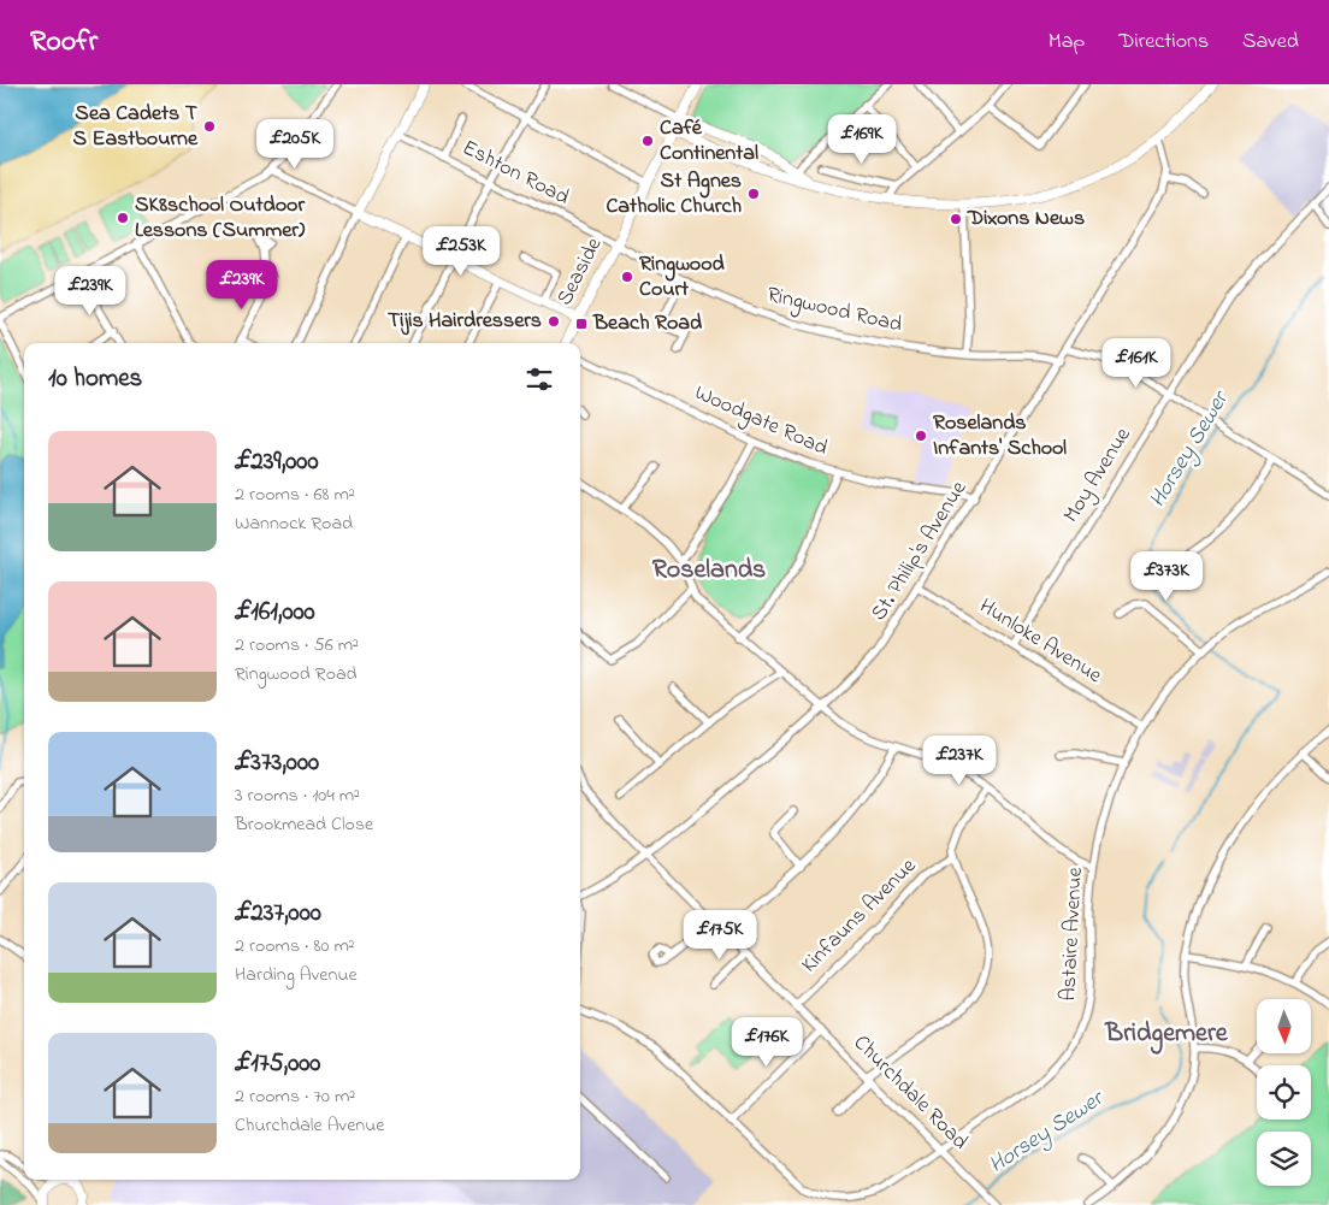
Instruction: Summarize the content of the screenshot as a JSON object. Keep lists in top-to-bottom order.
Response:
{
  "streets": {
    "main road": ["Seaside"],
    "street": [
      "Eshton Road",
      "Ringwood Road",
      "Woodgate Road",
      "Moy Avenue",
      "St. Philip's Avenue",
      "Hunloke Avenue",
      "Kinfauns Avenue",
      "Astaire Avenue",
      "Churchdale Road"
    ]
  },
  "crossings": [
    ["Eshton Road", "Seaside"],
    ["Eshton Road", "Ringwood Road"],
    ["Seaside", "Ringwood Road"],
    ["Ringwood Road", "St. Philip's Avenue"],
    ["Woodgate Road", "St. Philip's Avenue"],
    ["Moy Avenue", "Hunloke Avenue"],
    ["St. Philip's Avenue", "Hunloke Avenue"],
    ["St. Philip's Avenue", "Churchdale Road"],
    ["Hunloke Avenue", "Astaire Avenue"],
    ["Kinfauns Avenue", "Churchdale Road"],
    ["Astaire Avenue", "Churchdale Road"]
  ],
  "districts": ["Roselands", "Bridgemere"],
  "water": ["Horsey Sewer"],
  "places": {
    "other": [
      "Sea Cadets T S Eastbourne",
      "Café Continental",
      "St Agnes Catholic Church",
      "SK8school Outdoor Lessons (Summer)",
      "Dixons News",
      "Ringwood Court",
      "Tijis Hairdressers",
      "Roselands Infants' School"
    ],
    "transit": ["Beach Road"]
  },
  "north": "bottom",
  "page": {
    "header": "Roofr",
    "nav": ["Map", "Directions", "Saved"],
    "price": [
      "£169K",
      "£205K",
      "£253K",
      "£239K",
      "£239K",
      "£161K",
      "£373K",
      "£237K",
      "£175K",
      "£176K"
    ],
    "heading": "10 homes",
    "list": [
      {
        "name": "£239,000",
        "note": "2 rooms · 68 m² · Wannock Road"
      },
      {
        "name": "£161,000",
        "note": "2 rooms · 56 m² · Ringwood Road"
      },
      {
        "name": "£373,000",
        "note": "3 rooms · 104 m² · Brookmead Close"
      },
      {
        "name": "£237,000",
        "note": "2 rooms · 80 m² · Harding Avenue"
      },
      {
        "name": "£175,000",
        "note": "2 rooms · 70 m² · Churchdale Avenue"
      }
    ]
  }
}
